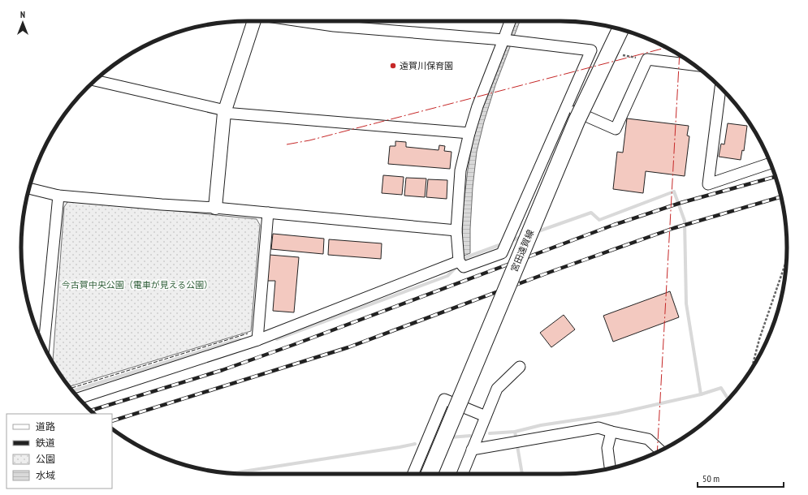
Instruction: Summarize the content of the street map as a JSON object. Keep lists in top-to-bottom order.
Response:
{
  "streets": {
    "main road": ["宮田遠賀線"]
  },
  "parks": ["今古賀中央公園（電車が見える公園）"],
  "places": ["遠賀川保育園"],
  "legend": [
    "道路",
    "鉄道",
    "公園",
    "水域"
  ],
  "scale_bar": "50 m",
  "north": "top"
}
